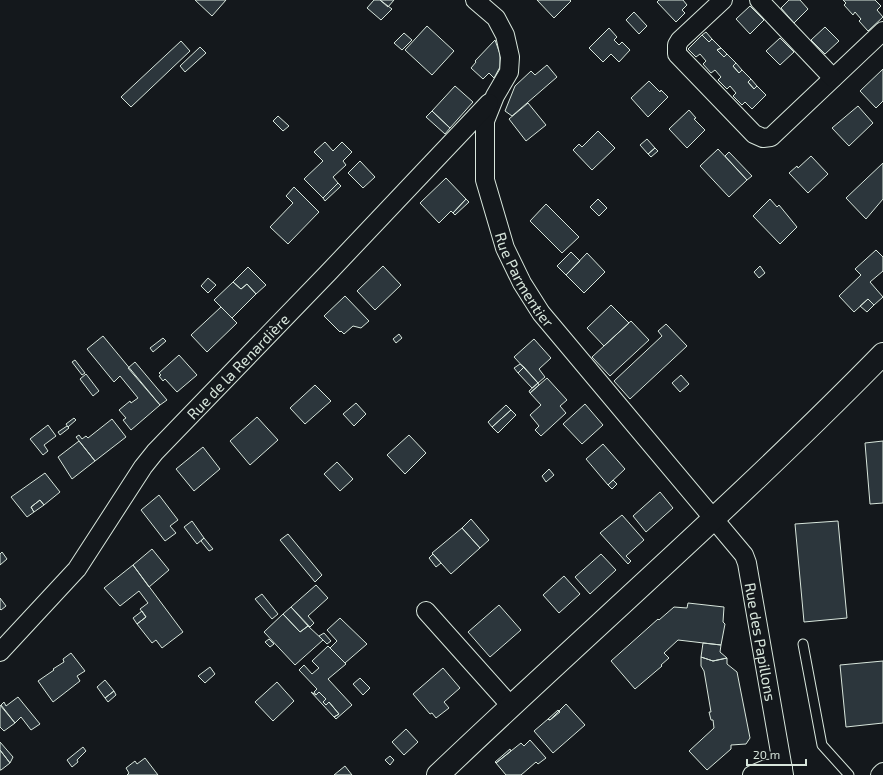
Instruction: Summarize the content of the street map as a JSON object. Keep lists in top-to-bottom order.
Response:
{
  "streets": {
    "street": ["Rue Parmentier", "Rue de la Renardière", "Rue des Papillons"]
  },
  "crossings": [
    ["Rue Parmentier", "Rue de la Renardière"],
    ["Rue Parmentier", "Rue des Papillons"]
  ],
  "scale_bar": "20 m"
}
